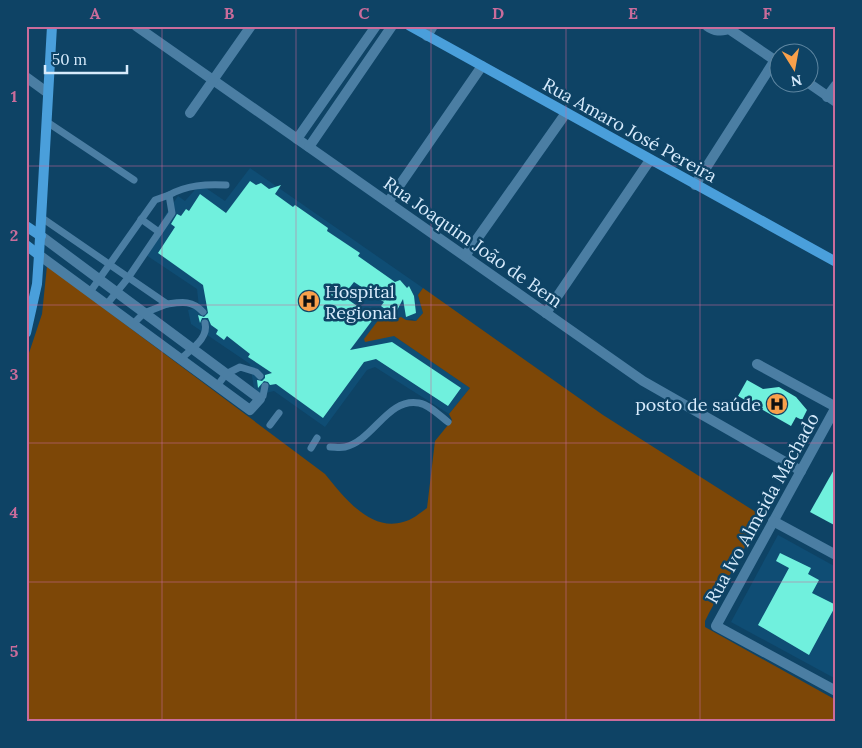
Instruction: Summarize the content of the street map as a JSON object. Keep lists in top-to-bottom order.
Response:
{
  "streets": {
    "main road": ["Rua Amaro José Pereira"],
    "street": ["Rua Joaquim João de Bem", "Rua Ivo Almeida Machado"]
  },
  "crossings": [
    ["Rua Joaquim João de Bem", "Rua Ivo Almeida Machado"]
  ],
  "places": {
    "hospital": ["Hospital Regional", "posto de saúde"]
  },
  "scale_bar": "50 m",
  "north": "bottom",
  "grid": {
    "columns": [
      "A",
      "B",
      "C",
      "D",
      "E",
      "F"
    ],
    "rows": [
      "1",
      "2",
      "3",
      "4",
      "5"
    ]
  }
}
